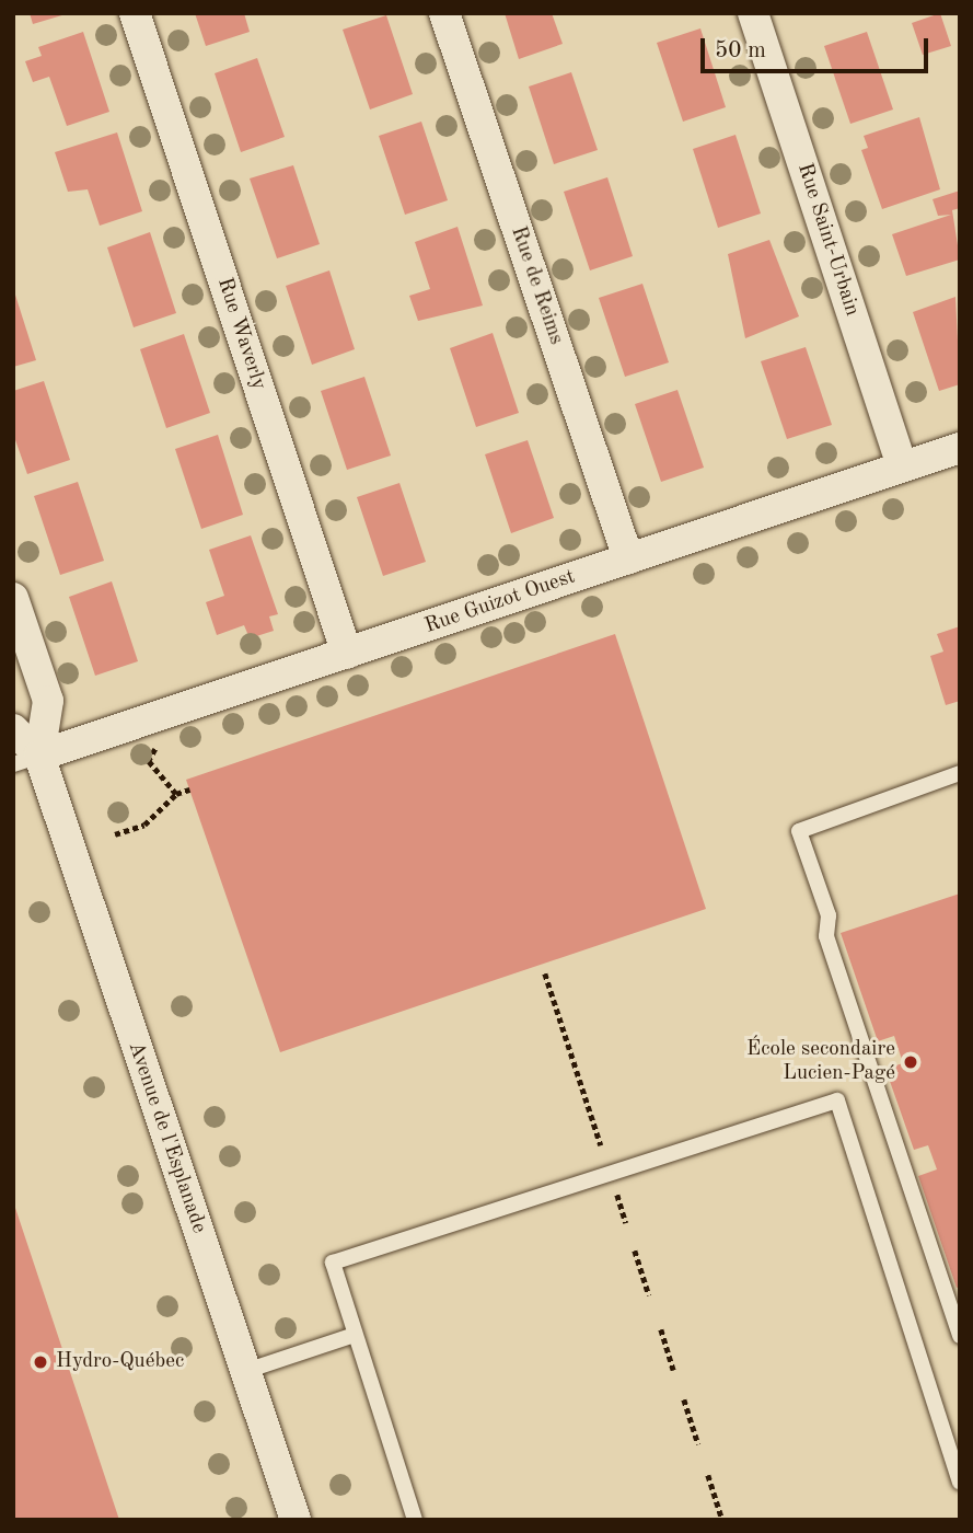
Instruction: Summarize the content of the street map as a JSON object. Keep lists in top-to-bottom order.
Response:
{
  "streets": {
    "street": [
      "Rue Saint-Urbain",
      "Rue de Reims",
      "Rue Waverly",
      "Rue Guizot Ouest",
      "Avenue de l'Esplanade"
    ]
  },
  "crossings": [
    ["Rue Saint-Urbain", "Rue Guizot Ouest"],
    ["Rue de Reims", "Rue Guizot Ouest"],
    ["Rue Waverly", "Rue Guizot Ouest"],
    ["Rue Guizot Ouest", "Avenue de l'Esplanade"]
  ],
  "places": ["École secondaire Lucien-Pagé", "Hydro-Québec"],
  "scale_bar": "50 m"
}
